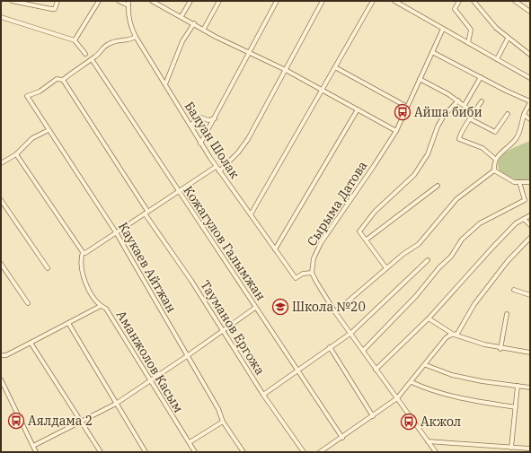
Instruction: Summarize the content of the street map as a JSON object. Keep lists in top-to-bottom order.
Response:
{
  "streets": {
    "street": [
      "Балуан Шолак",
      "Сырыма Датова",
      "Кожагулов Галымжан",
      "Каукаев Айтжан",
      "Тауманов Ергожа",
      "Аманжолов Касым"
    ]
  },
  "crossings": [
    ["Балуан Шолак", "Сырыма Датова"],
    ["Каукаев Айтжан", "Тауманов Ергожа"]
  ],
  "places": {
    "bus stop": ["Айша биби", "Аялдама 2", "Акжол"],
    "school or university": ["Школа №20"]
  }
}
